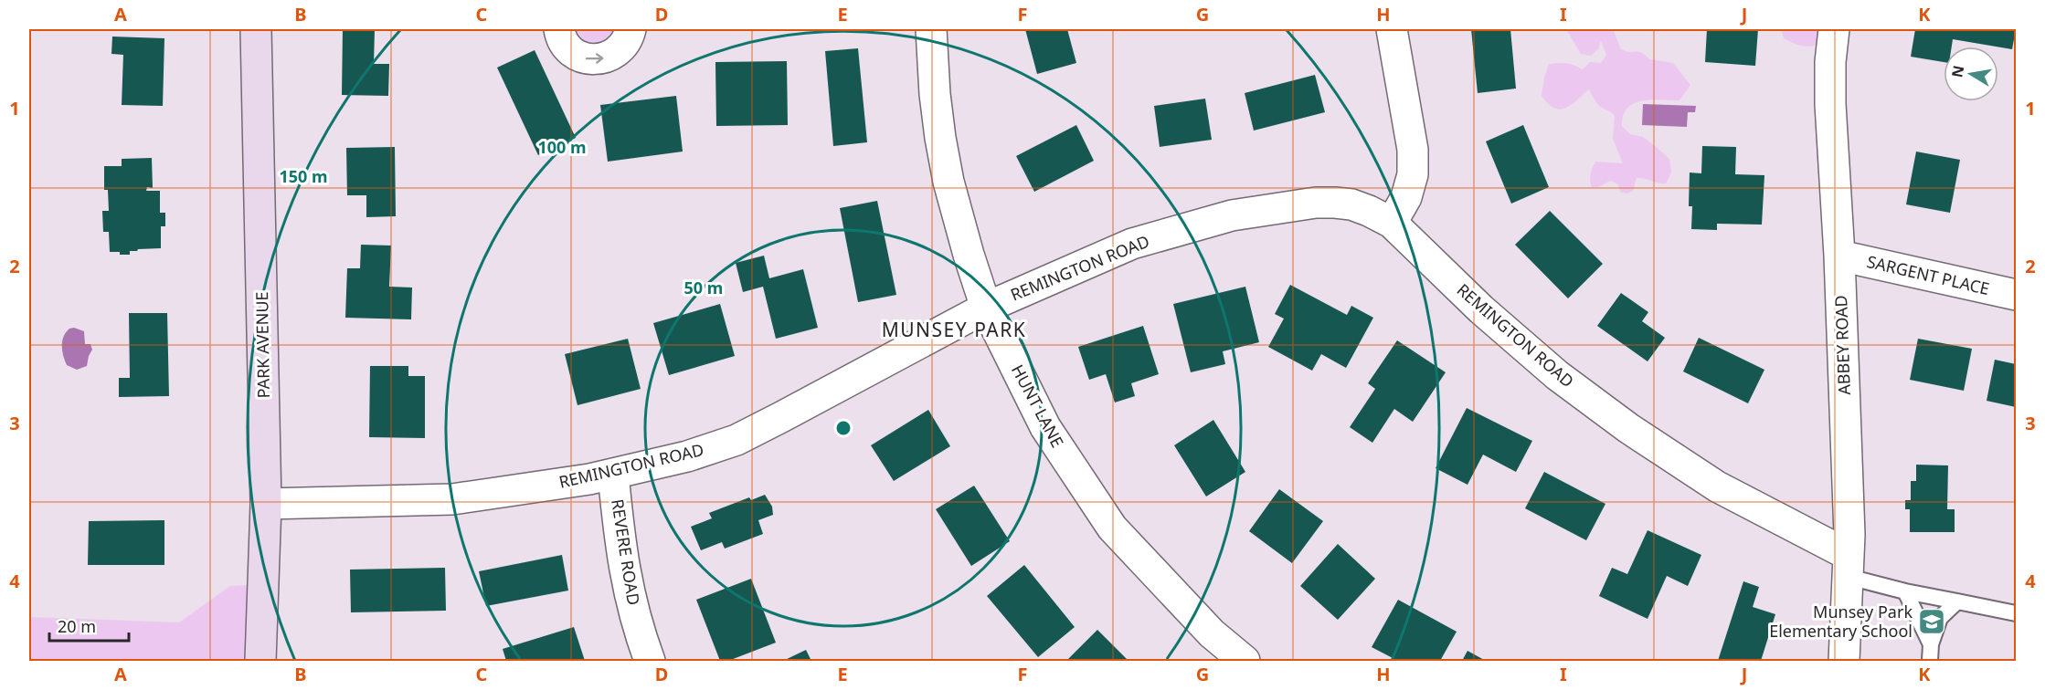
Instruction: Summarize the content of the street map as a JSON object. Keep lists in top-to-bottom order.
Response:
{
  "streets": {
    "street": [
      "REMINGTON ROAD",
      "SARGENT PLACE",
      "PARK AVENUE",
      "ABBEY ROAD",
      "HUNT LANE",
      "REVERE ROAD"
    ]
  },
  "crossings": [
    ["REMINGTON ROAD", "PARK AVENUE"],
    ["REMINGTON ROAD", "ABBEY ROAD"],
    ["REMINGTON ROAD", "HUNT LANE"],
    ["REMINGTON ROAD", "REVERE ROAD"],
    ["SARGENT PLACE", "ABBEY ROAD"]
  ],
  "districts": ["MUNSEY PARK"],
  "places": {
    "school or university": ["Munsey Park Elementary School"]
  },
  "scale_bar": "20 m",
  "north": "left",
  "grid": {
    "columns": [
      "A",
      "B",
      "C",
      "D",
      "E",
      "F",
      "G",
      "H",
      "I",
      "J",
      "K"
    ],
    "rows": [
      "1",
      "2",
      "3",
      "4"
    ]
  },
  "rings": ["100 m", "150 m", "50 m"]
}
